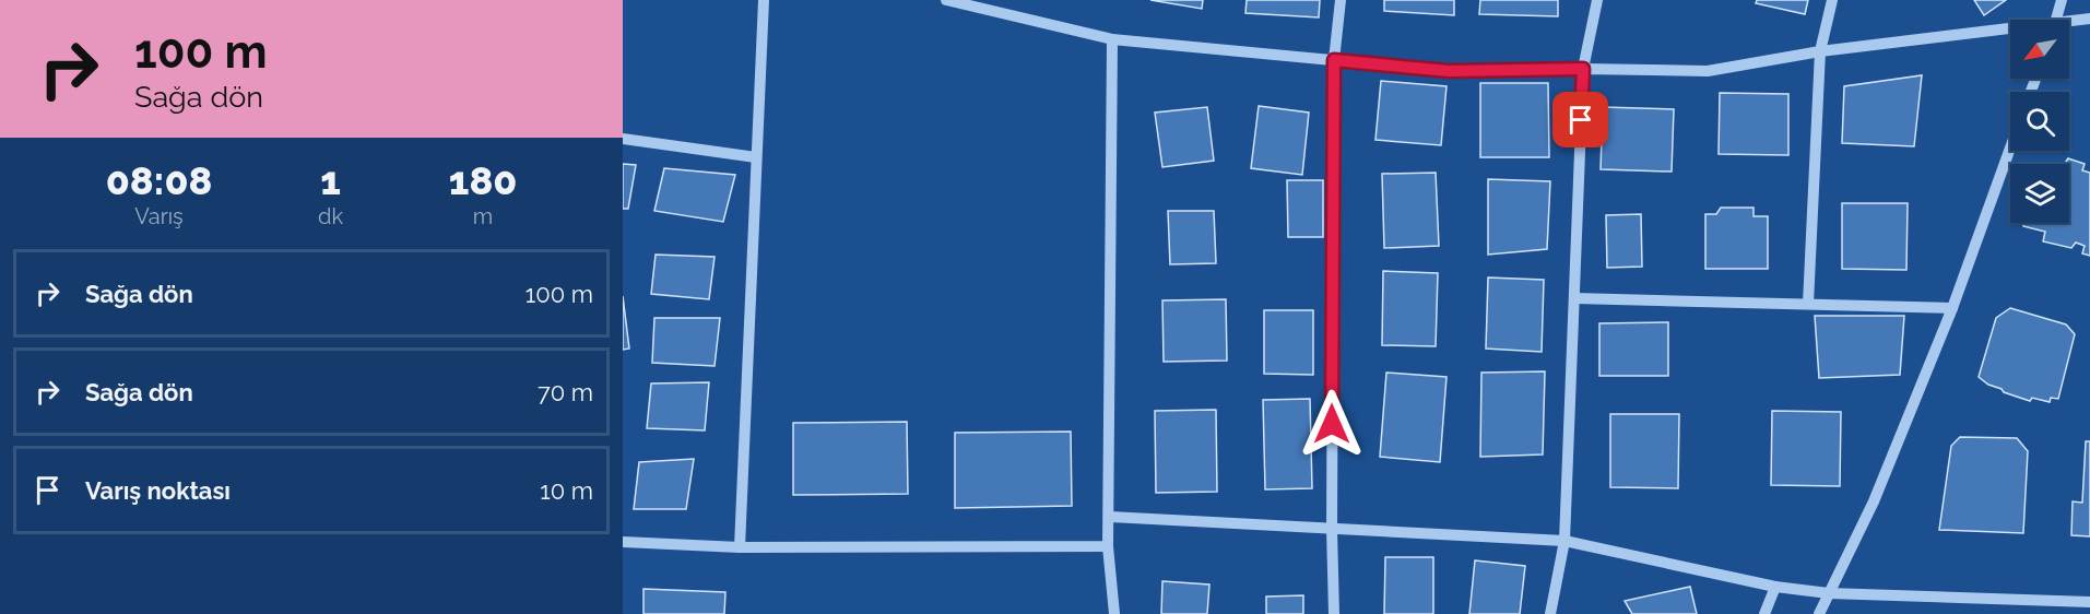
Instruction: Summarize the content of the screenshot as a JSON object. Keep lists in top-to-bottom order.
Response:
{
  "north": "bottom left",
  "page": {
    "turn": ["100 m", "Sağa dön"],
    "eta": [
      "08:08",
      "Varış",
      "1",
      "dk",
      "180",
      "m"
    ],
    "list": [
      {
        "name": "Sağa dön",
        "value": "100 m"
      },
      {
        "name": "Sağa dön",
        "value": "70 m"
      },
      {
        "name": "Varış noktası",
        "value": "10 m"
      }
    ]
  }
}
